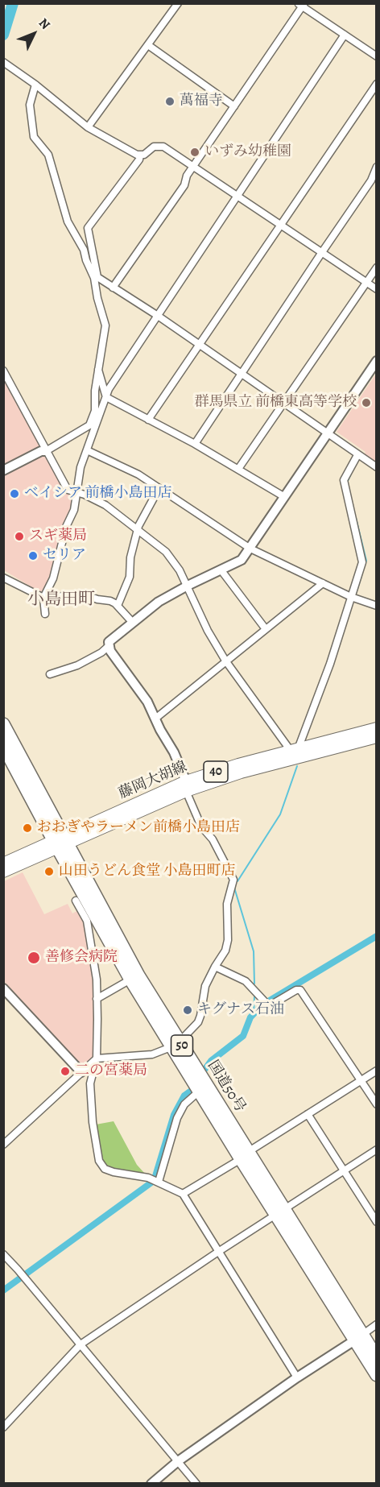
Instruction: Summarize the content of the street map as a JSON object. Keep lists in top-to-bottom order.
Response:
{
  "streets": {
    "highway": ["50", "国道50号"],
    "main road": ["40", "藤岡大胡線"]
  },
  "crossings": [
    ["藤岡大胡線", "国道50号"]
  ],
  "districts": ["小島田町"],
  "places": [
    "萬福寺",
    "いずみ幼稚園",
    "群馬県立 前橋東高等学校",
    "ベイシア 前橋小島田店",
    "スギ薬局",
    "セリア",
    "おおぎやラーメン前橋小島田店",
    "山田うどん食堂 小島田町店",
    "善修会病院",
    "キグナス石油",
    "二の宮薬局"
  ],
  "north": "top right"
}
